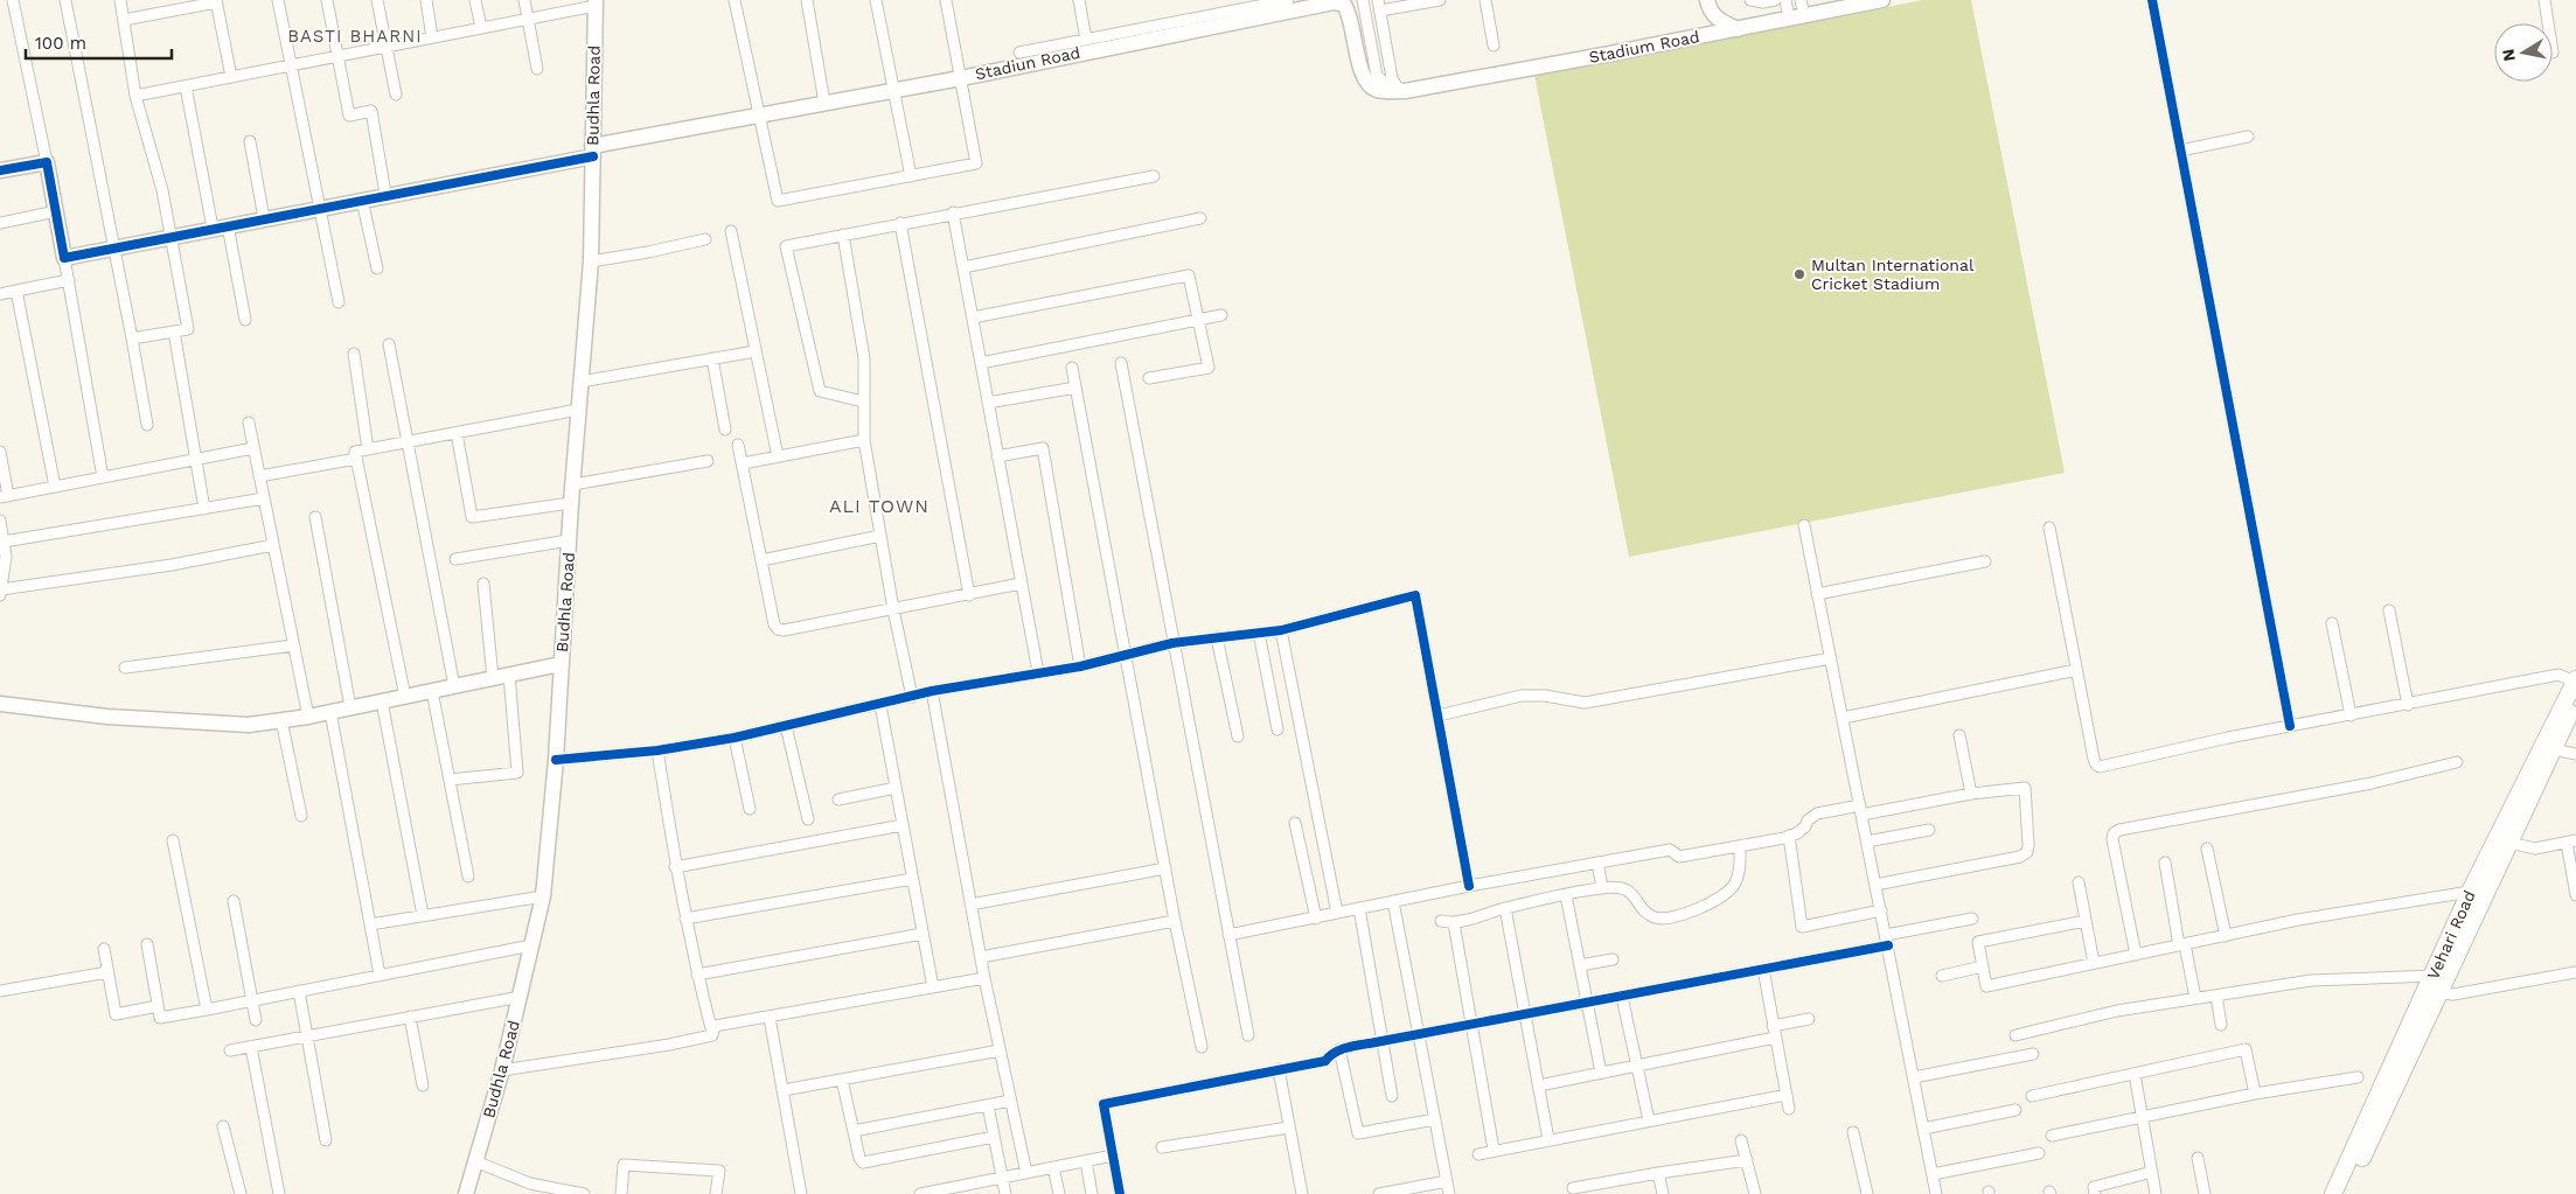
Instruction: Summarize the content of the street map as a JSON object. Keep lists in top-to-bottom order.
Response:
{
  "streets": {
    "main road": [
      "Stadium Road",
      "Stadiun Road",
      "Budhla Road",
      "Vehari Road"
    ]
  },
  "crossings": [
    ["Stadium Road", "Stadiun Road"],
    ["Stadiun Road", "Budhla Road"]
  ],
  "districts": ["BASTI BHARNI", "ALI TOWN"],
  "places": ["Multan International Cricket Stadium"],
  "scale_bar": "100 m",
  "north": "left"
}
